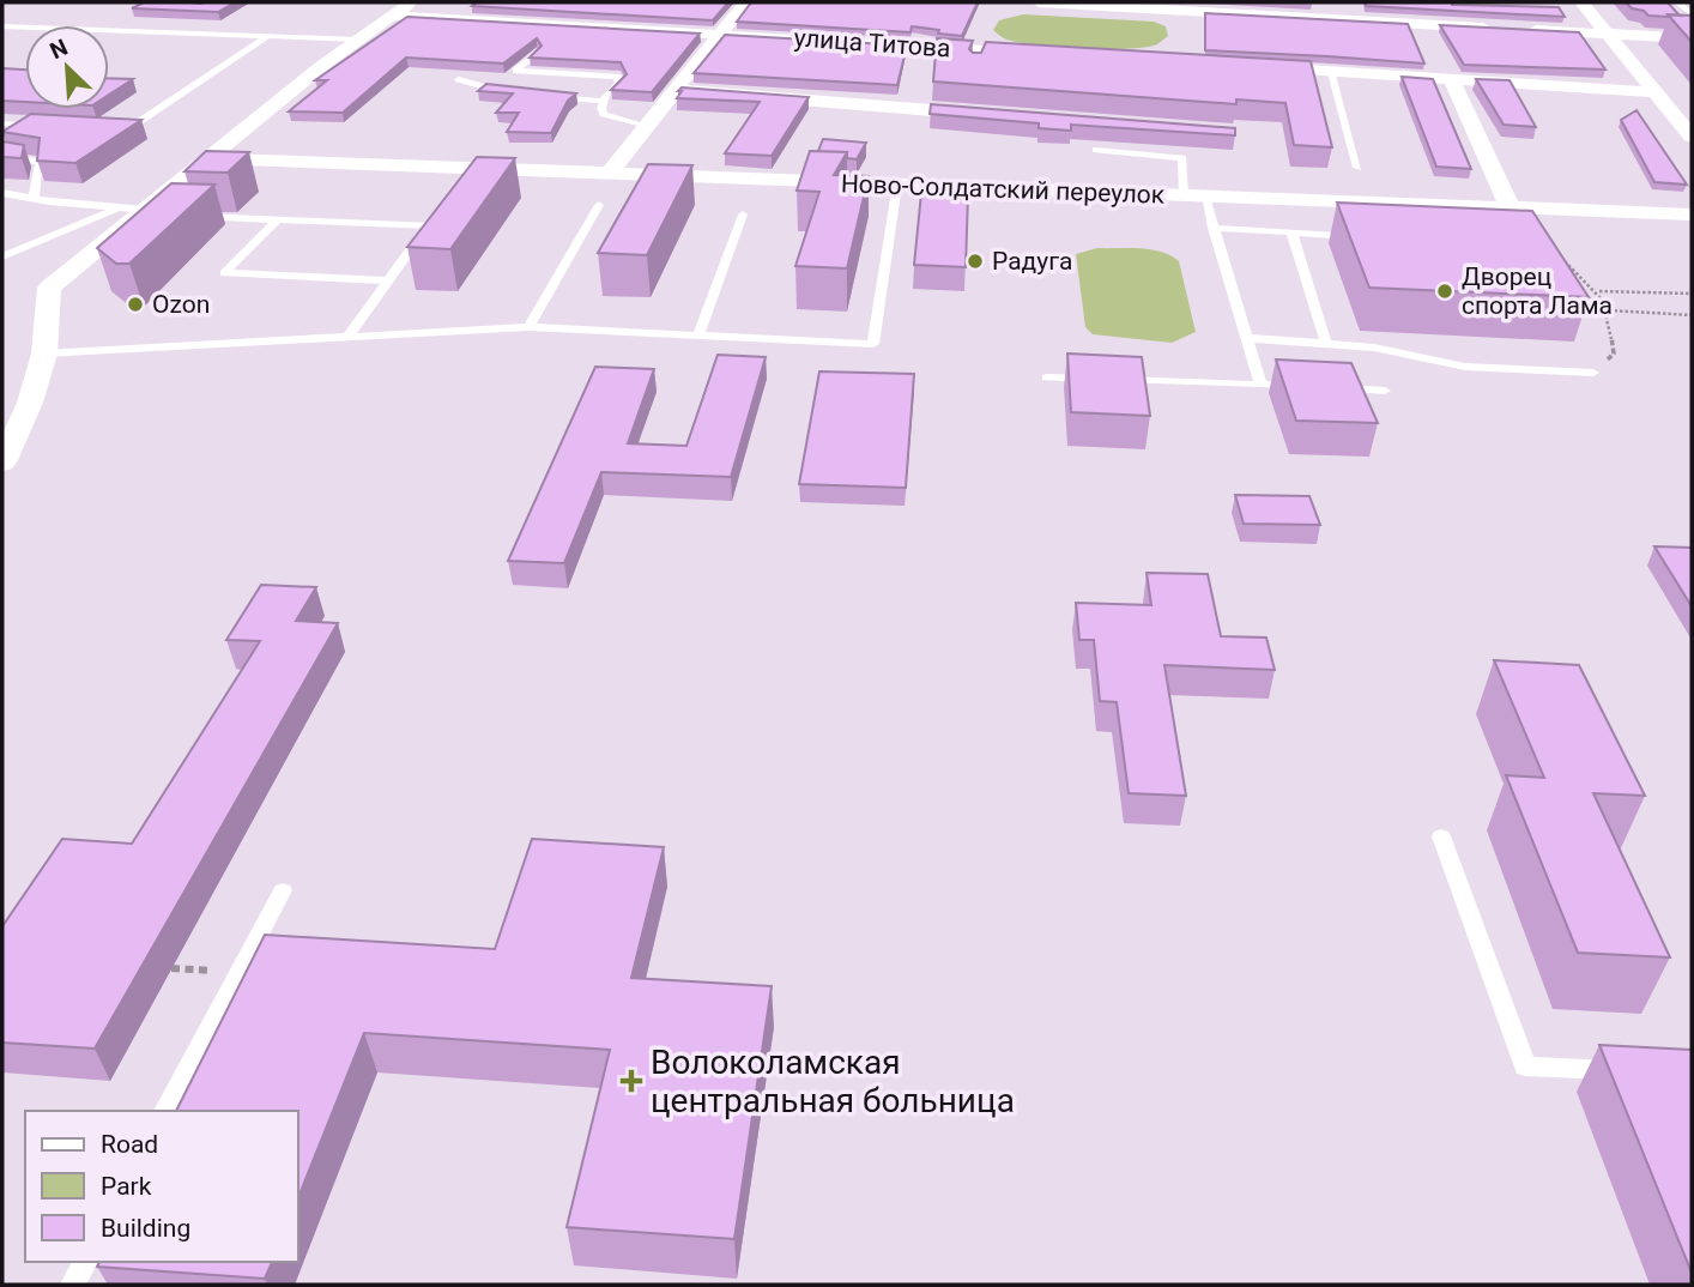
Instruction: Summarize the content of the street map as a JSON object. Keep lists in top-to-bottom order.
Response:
{
  "streets": {
    "street": ["улица Титова", "Ново-Солдатский переулок"]
  },
  "places": {
    "other": ["Радуга", "Дворец спорта Лама", "Ozon"],
    "health": ["Волоколамская центральная больница"]
  },
  "legend": ["Road", "Park", "Building"],
  "north": "top left"
}
